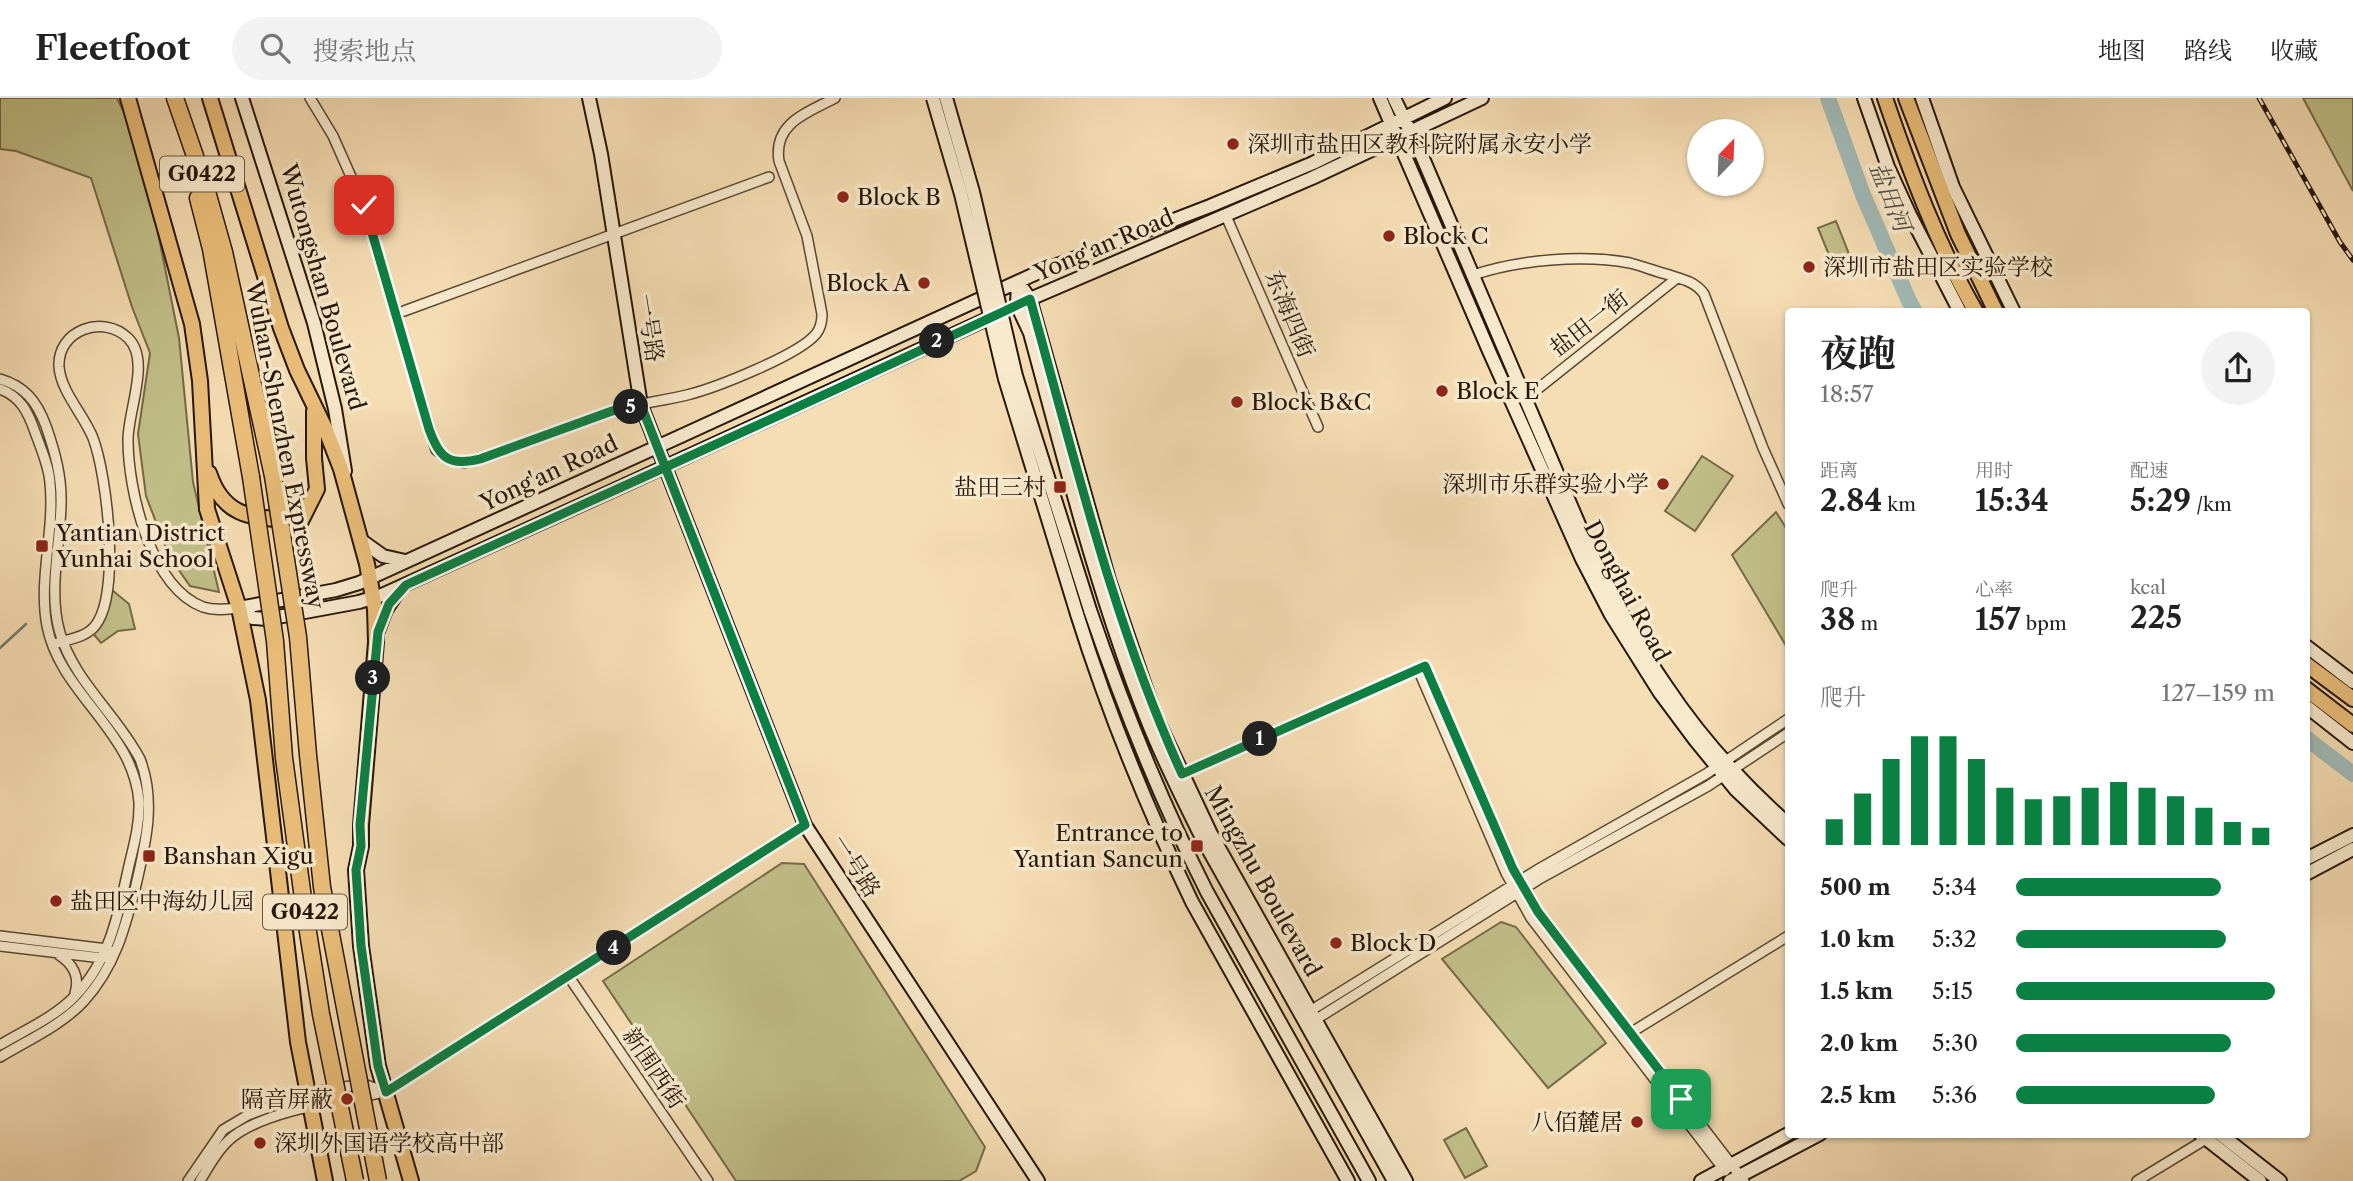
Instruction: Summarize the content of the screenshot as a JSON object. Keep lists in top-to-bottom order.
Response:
{
  "streets": {
    "highway": ["G0422", "Wuhan-Shenzhen Expressway"],
    "main road": ["Wutongshan Boulevard"],
    "street": [
      "Yong'an Road",
      "东海四街",
      "盐田一街",
      "一号路",
      "Donghai Road",
      "Mingzhu Boulevard",
      "新围西街"
    ]
  },
  "crossings": [
    ["Yong'an Road", "Wutongshan Boulevard"],
    ["Yong'an Road", "东海四街"],
    ["Yong'an Road", "Donghai Road"],
    ["Yong'an Road", "Mingzhu Boulevard"],
    ["盐田一街", "Donghai Road"]
  ],
  "water": ["盐田河"],
  "places": {
    "other": [
      "深圳市盐田区教科院附属永安小学",
      "Block B",
      "Block C",
      "深圳市盐田区实验学校",
      "Block A",
      "Block E",
      "Block B&C",
      "深圳市乐群实验小学",
      "盐田区中海幼儿园",
      "Block D",
      "隔音屏蔽",
      "八佰麓居",
      "深圳外国语学校高中部"
    ],
    "transit": [
      "盐田三村",
      "Yantian District Yunhai School",
      "Entrance to Yantian Sancun",
      "Banshan Xigu"
    ]
  },
  "north": "top right",
  "page": {
    "header": "Fleetfoot",
    "search": "搜索地点",
    "nav": ["地图", "路线", "收藏"],
    "heading": ["夜跑", "18:57"],
    "pins": [
      "2",
      "5",
      "3",
      "1",
      "4"
    ],
    "stats": [
      ["距离", "2.84 km"],
      ["用时", "15:34"],
      ["配速", "5:29 /km"],
      ["爬升", "38 m"],
      ["心率", "157 bpm"],
      ["kcal", "225"]
    ],
    "chart": ["爬升", "127–159 m"],
    "list": [
      {
        "name": "500 m",
        "note": "5:34"
      },
      {
        "name": "1.0 km",
        "note": "5:32"
      },
      {
        "name": "1.5 km",
        "note": "5:15"
      },
      {
        "name": "2.0 km",
        "note": "5:30"
      },
      {
        "name": "2.5 km",
        "note": "5:36"
      }
    ]
  }
}
